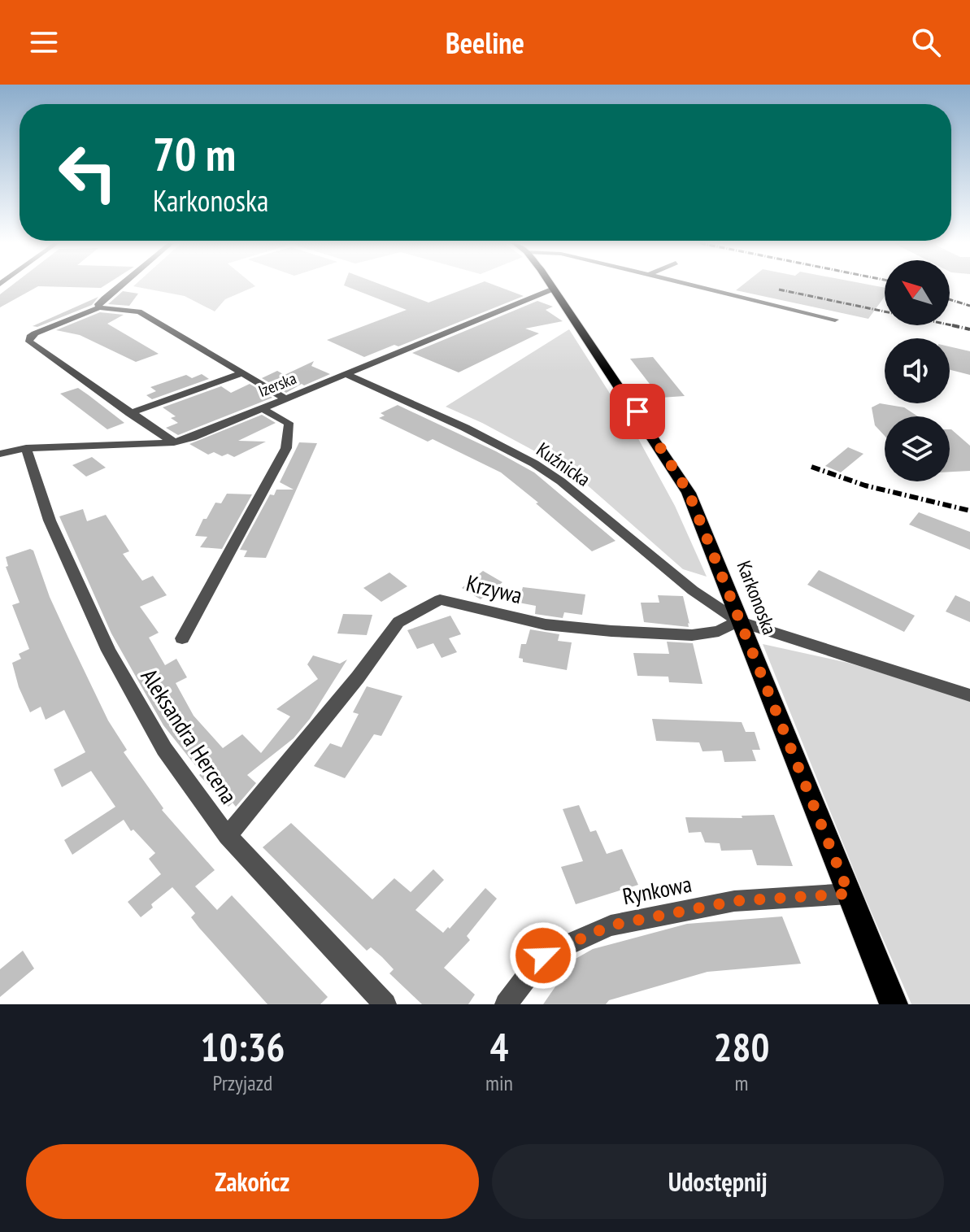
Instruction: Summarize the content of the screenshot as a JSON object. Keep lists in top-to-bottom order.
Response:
{
  "streets": {
    "main road": ["Karkonoska"],
    "street": [
      "Izerska",
      "Kuźnicka",
      "Krzywa",
      "Aleksandra Hercena",
      "Rynkowa"
    ]
  },
  "crossings": [
    ["Izerska", "Kuźnicka"],
    ["Izerska", "Karkonoska"],
    ["Izerska", "Aleksandra Hercena"],
    ["Kuźnicka", "Krzywa"],
    ["Kuźnicka", "Karkonoska"],
    ["Krzywa", "Karkonoska"],
    ["Krzywa", "Aleksandra Hercena"],
    ["Karkonoska", "Rynkowa"]
  ],
  "north": "top left",
  "page": {
    "header": "Beeline",
    "turn": ["70 m", "Karkonoska"],
    "eta": [
      "10:36",
      "Przyjazd",
      "4",
      "min",
      "280",
      "m"
    ],
    "buttons": ["Zakończ", "Udostępnij"]
  }
}
